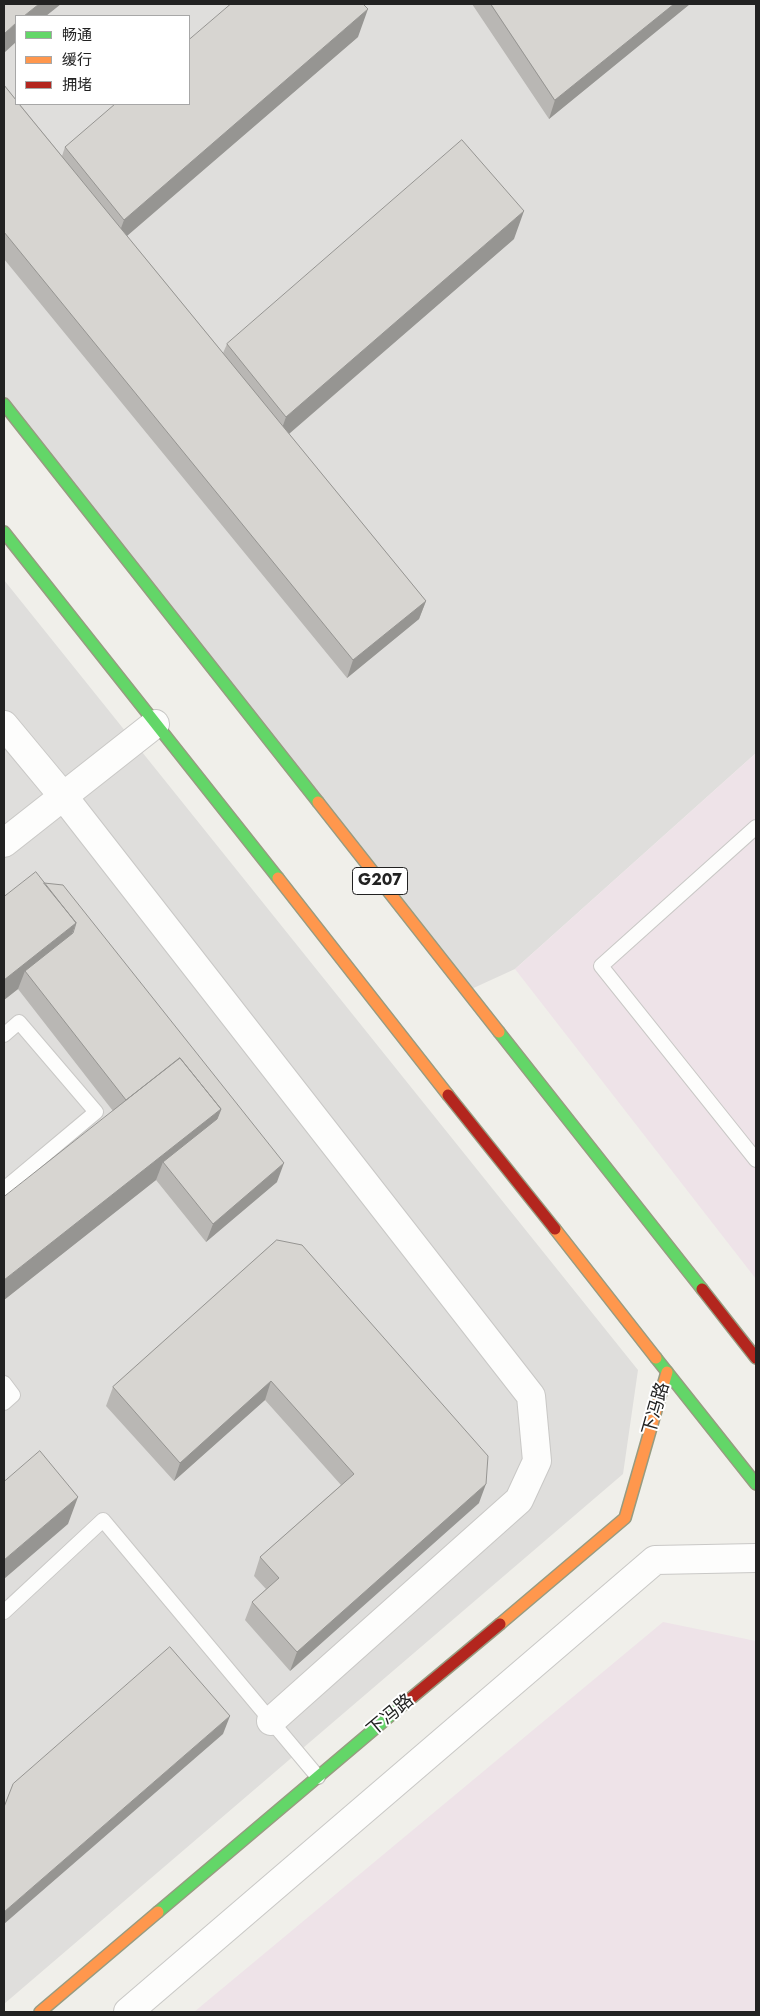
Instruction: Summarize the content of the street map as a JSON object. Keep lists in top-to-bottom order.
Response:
{
  "streets": {
    "main road": ["G207", "下冯路"]
  },
  "legend": ["畅通", "缓行", "拥堵"]
}
